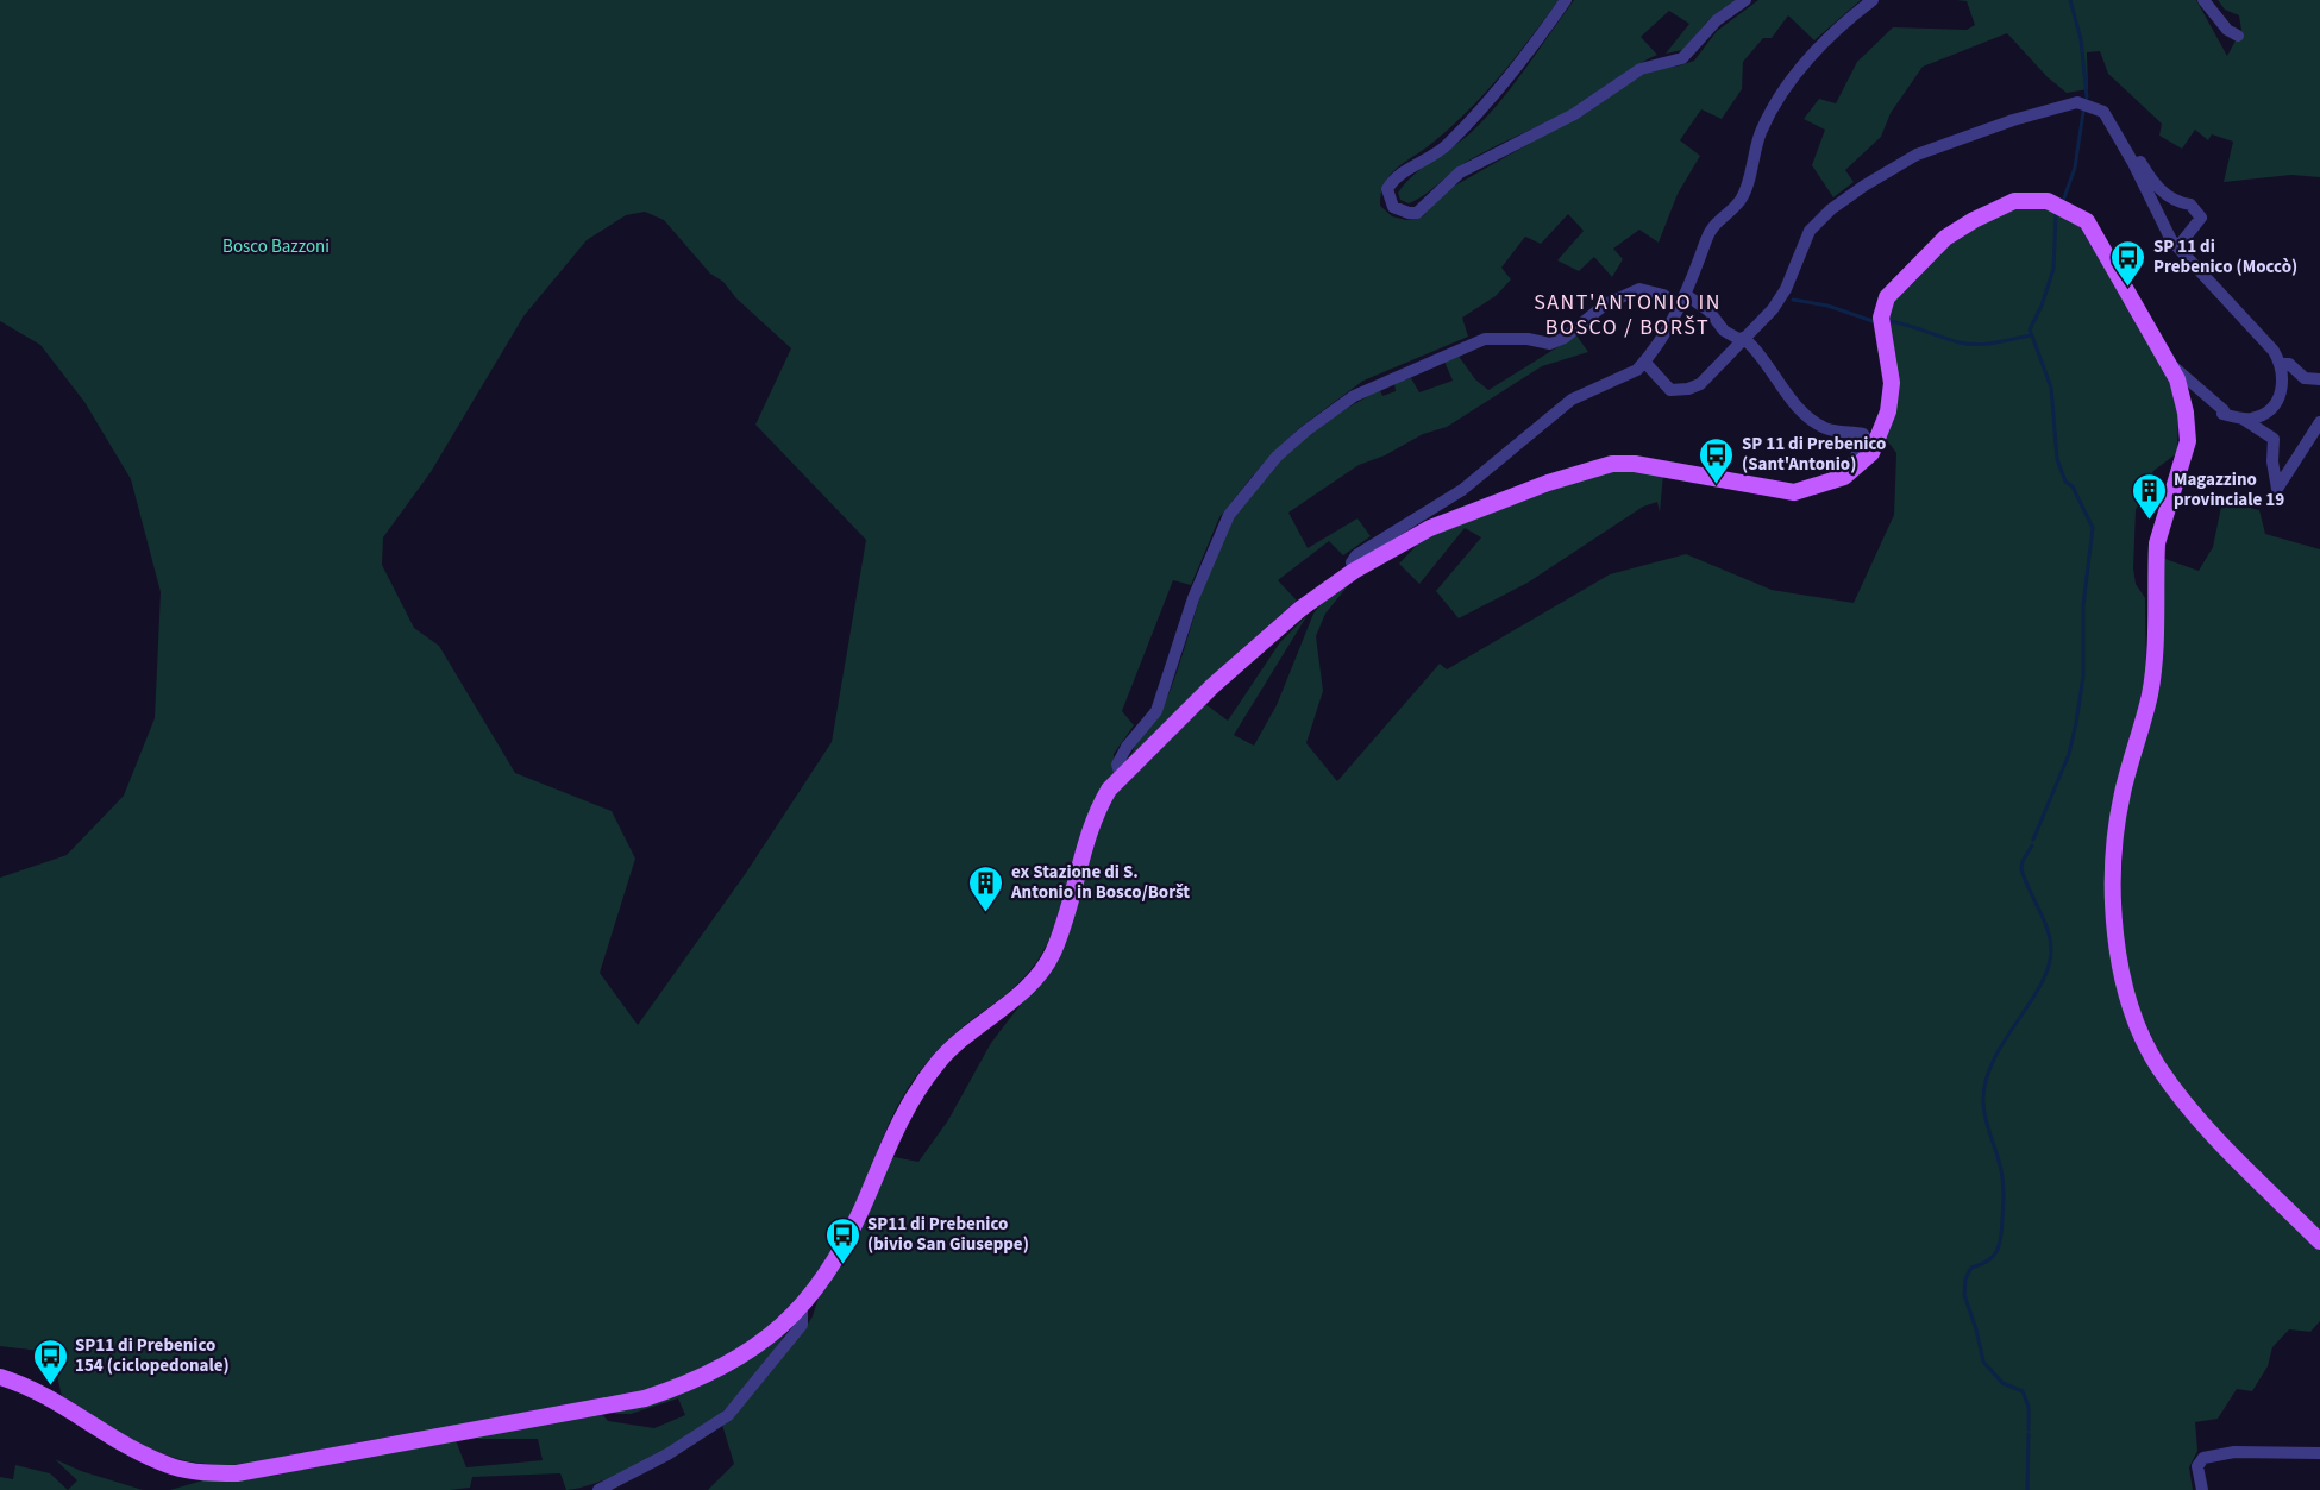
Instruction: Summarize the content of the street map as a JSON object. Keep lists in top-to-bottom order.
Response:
{
  "districts": ["SANT'ANTONIO IN BOSCO / BORŠT"],
  "parks": ["Bosco Bazzoni"],
  "places": {
    "bus stop": [
      "SP 11 di Prebenico (Moccò)",
      "SP 11 di Prebenico (Sant'Antonio)",
      "SP11 di Prebenico (bivio San Giuseppe)",
      "SP11 di Prebenico 154 (ciclopedonale)"
    ],
    "building": ["Magazzino provinciale 19", "ex Stazione di S. Antonio in Bosco/Boršt"]
  }
}
